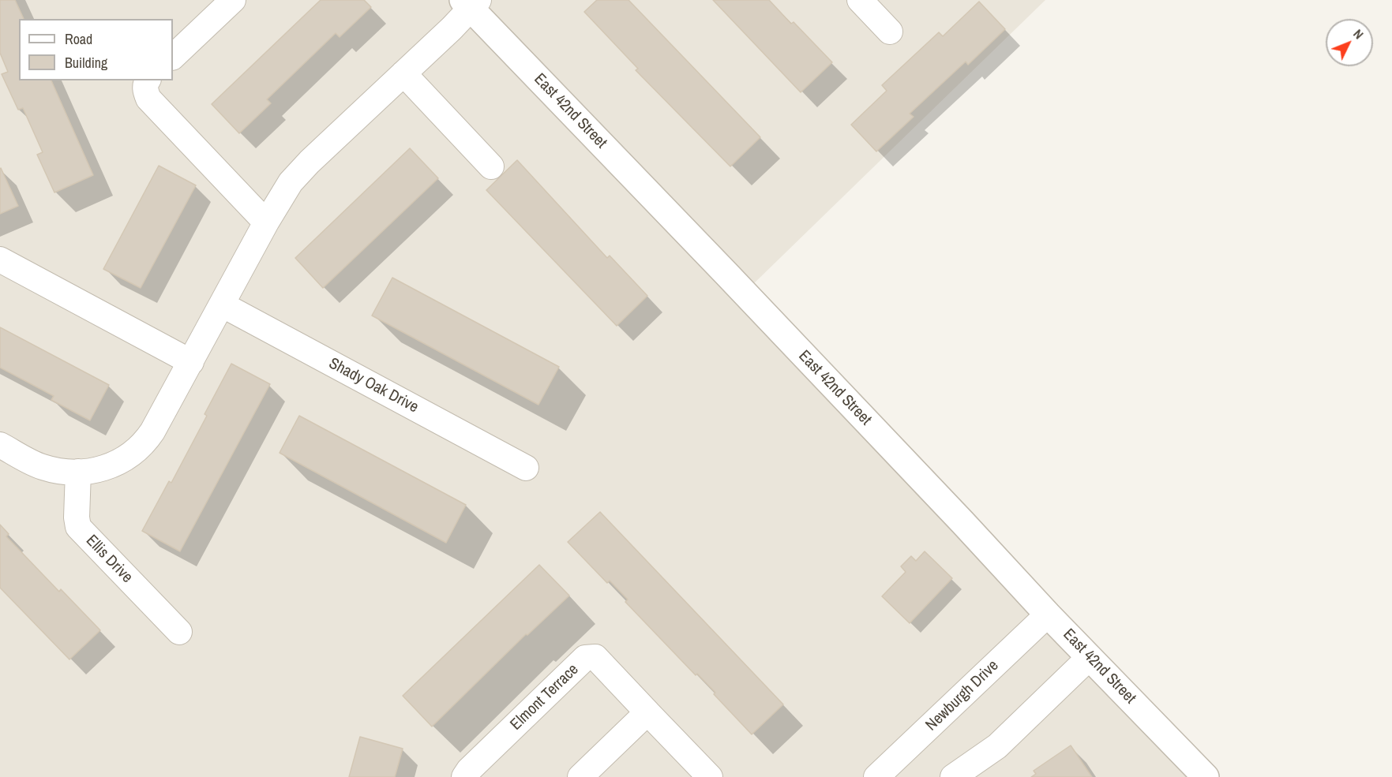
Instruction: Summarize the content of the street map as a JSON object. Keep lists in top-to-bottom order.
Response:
{
  "streets": {
    "street": [
      "East 42nd Street",
      "Shady Oak Drive",
      "Ellis Drive",
      "Newburgh Drive",
      "Elmont Terrace"
    ]
  },
  "crossings": [
    ["East 42nd Street", "Newburgh Drive"]
  ],
  "legend": ["Road", "Building"],
  "north": "top right"
}
